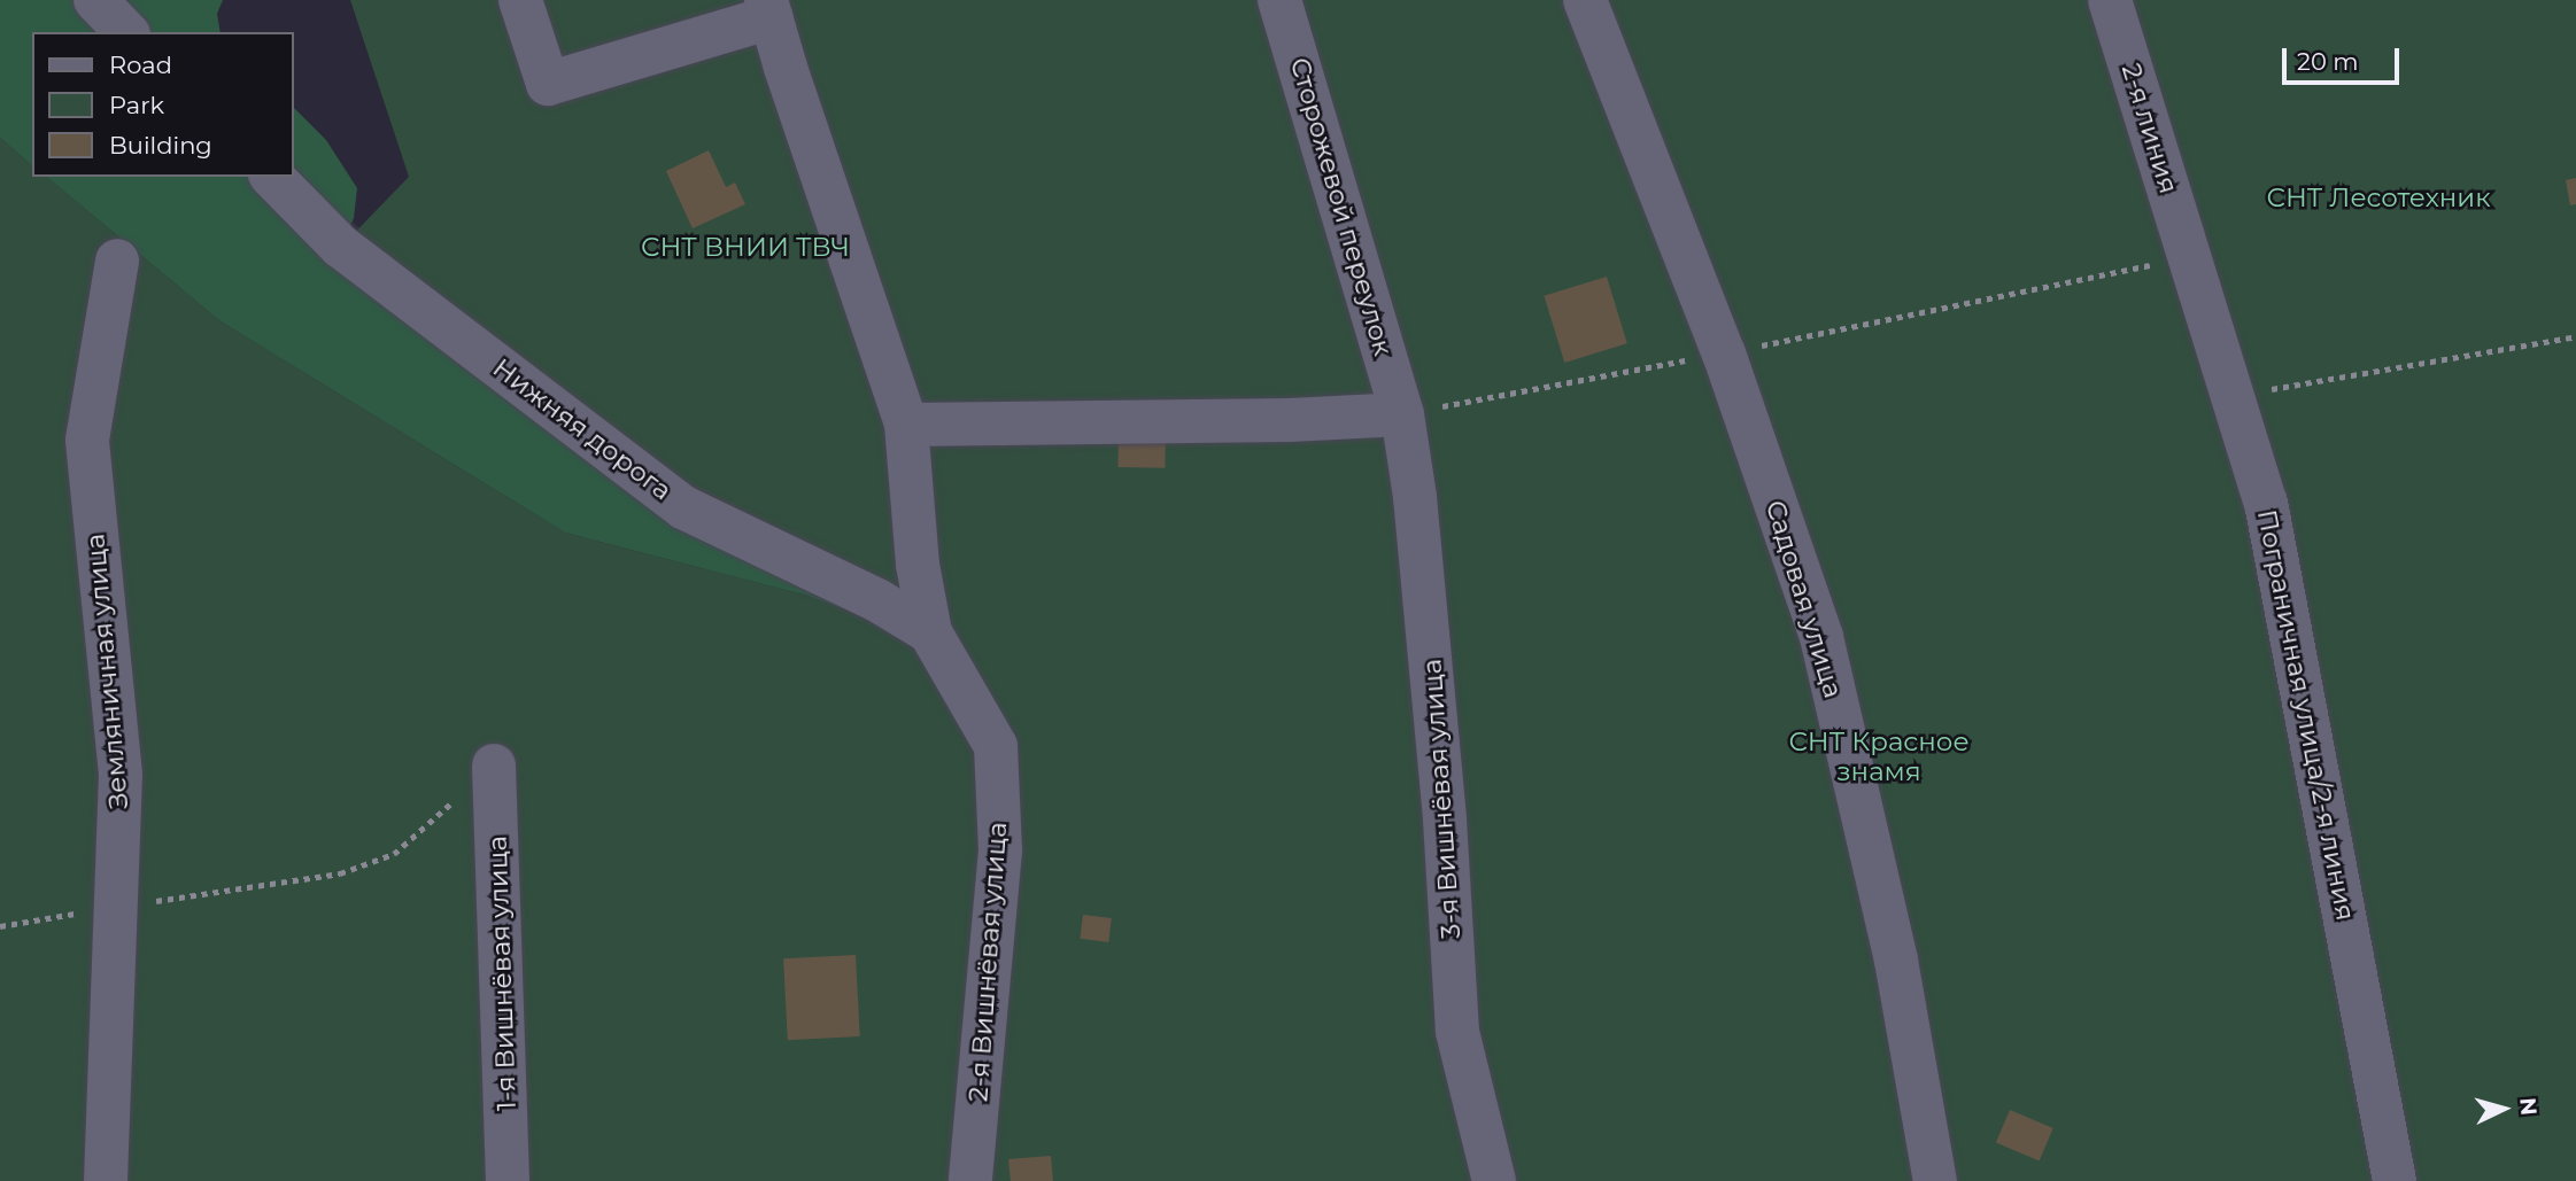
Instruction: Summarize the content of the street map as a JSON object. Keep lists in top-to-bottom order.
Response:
{
  "streets": {
    "street": [
      "2-я линия",
      "Сторожевой переулок",
      "Нижняя дорога",
      "Садовая улица",
      "Земляничная улица",
      "Пограничная улица/2-я линия",
      "3-я Вишнёвая улица",
      "2-я Вишнёвая улица",
      "1-я Вишнёвая улица"
    ]
  },
  "crossings": [
    ["2-я линия", "Пограничная улица/2-я линия"],
    ["Сторожевой переулок", "3-я Вишнёвая улица"],
    ["Нижняя дорога", "2-я Вишнёвая улица"]
  ],
  "parks": ["СНТ Лесотехник", "СНТ ВНИИ ТВЧ", "СНТ Красное знамя"],
  "legend": ["Road", "Park", "Building"],
  "scale_bar": "20 m",
  "north": "right"
}
